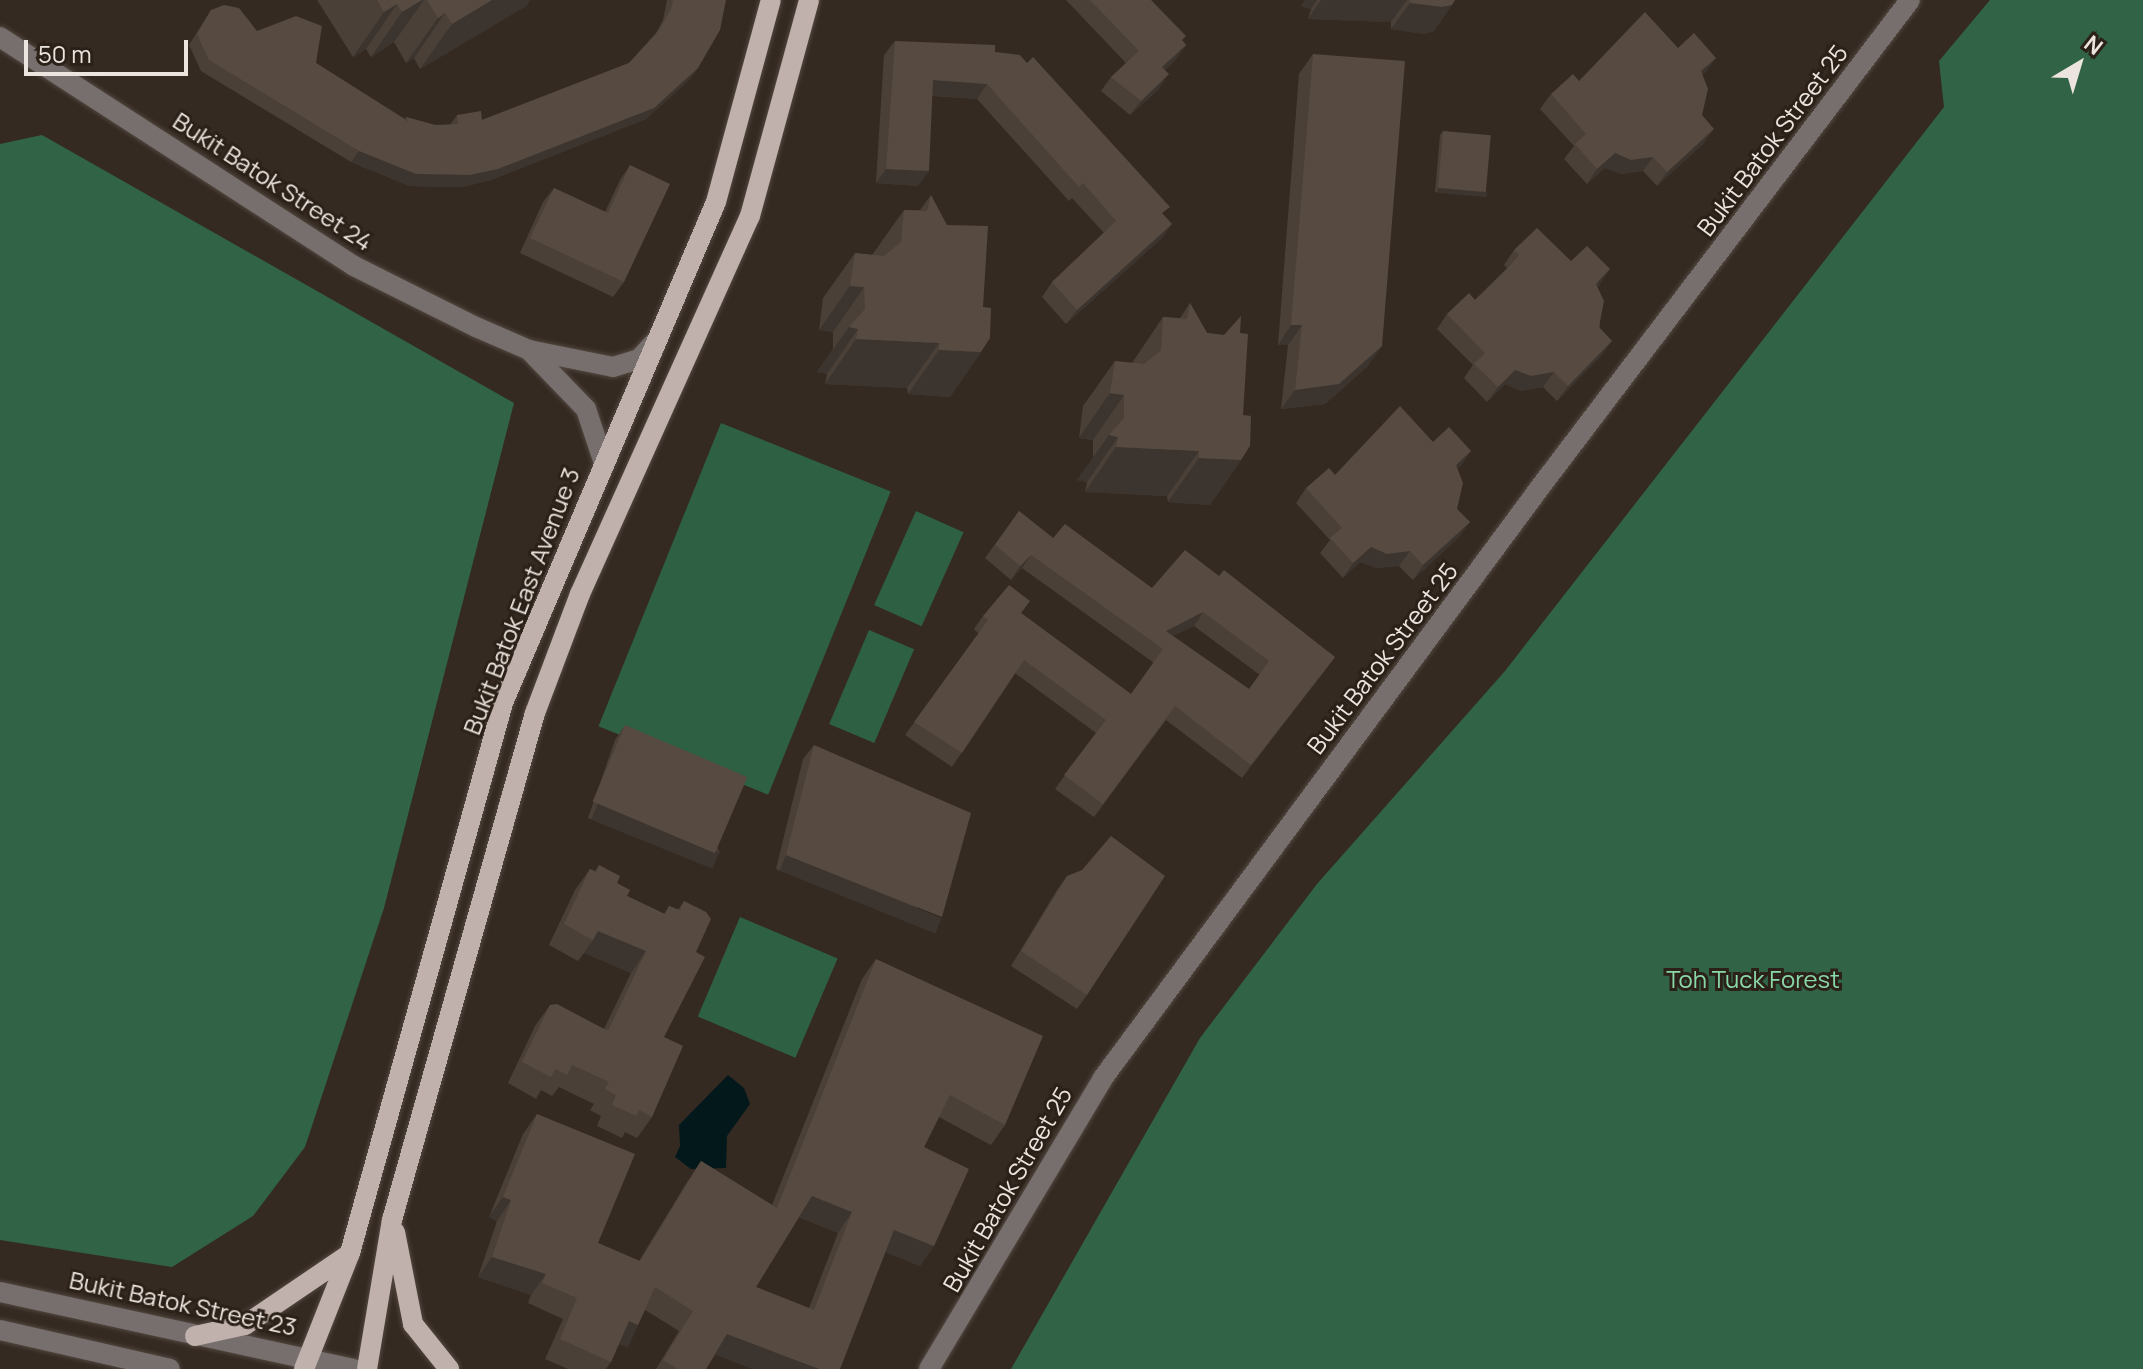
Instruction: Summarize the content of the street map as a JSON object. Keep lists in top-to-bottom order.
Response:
{
  "streets": {
    "main road": ["Bukit Batok East Avenue 3"],
    "street": ["Bukit Batok Street 25", "Bukit Batok Street 24", "Bukit Batok Street 23"]
  },
  "crossings": [
    ["Bukit Batok Street 24", "Bukit Batok East Avenue 3"],
    ["Bukit Batok East Avenue 3", "Bukit Batok Street 23"]
  ],
  "parks": ["Toh Tuck Forest"],
  "scale_bar": "50 m",
  "north": "top right"
}
